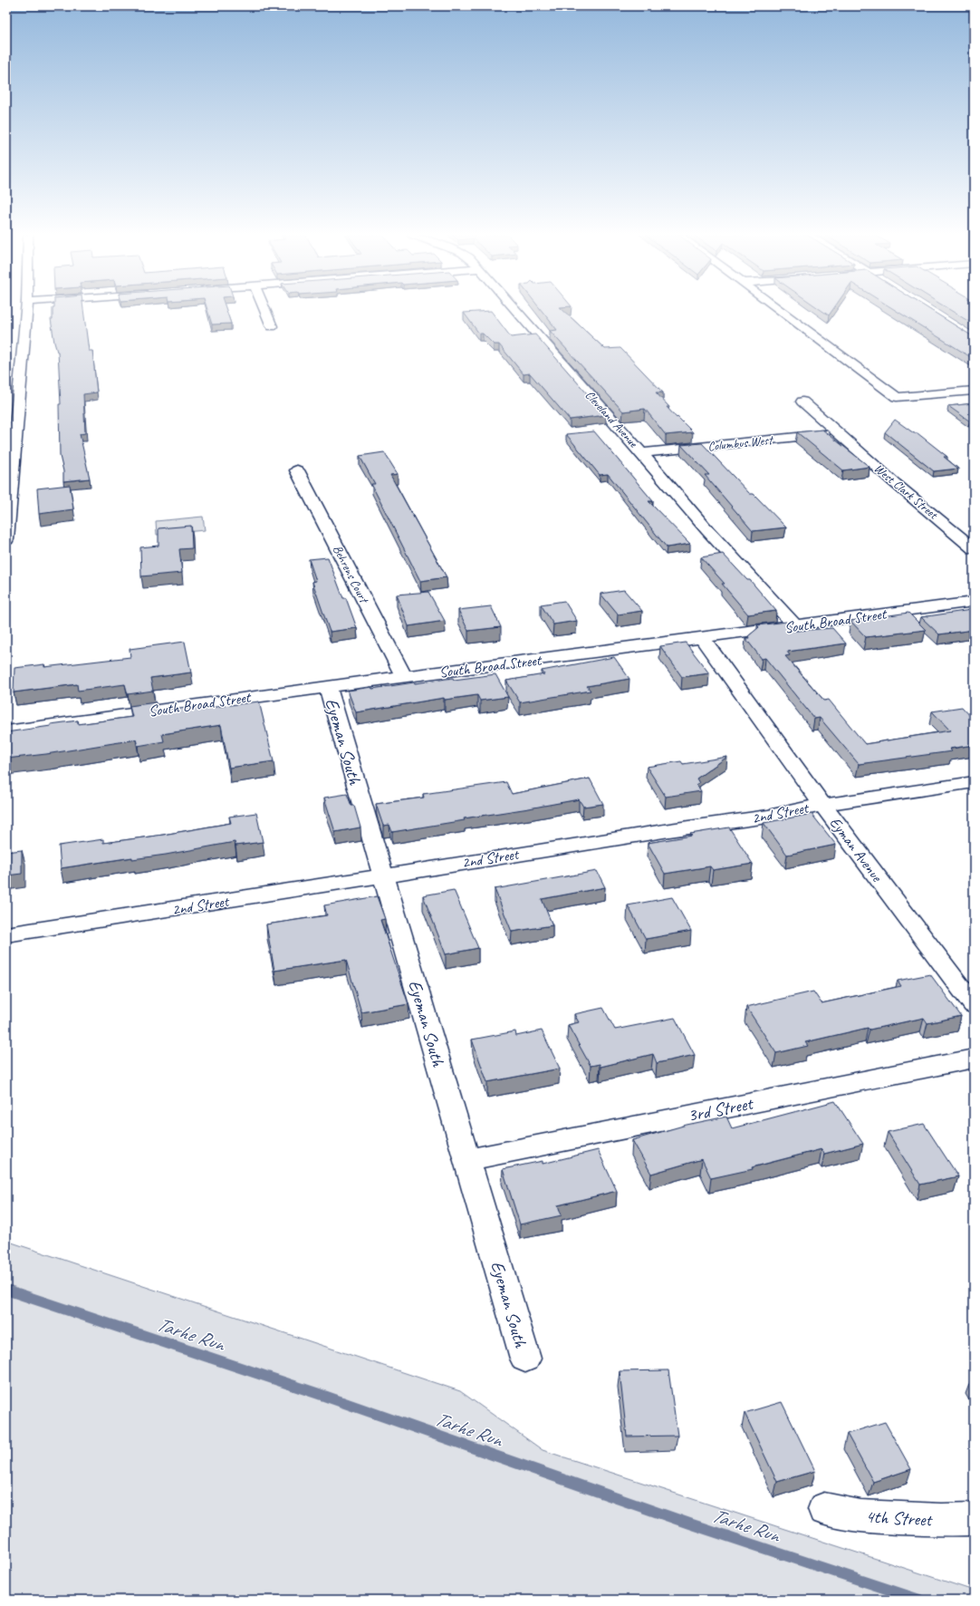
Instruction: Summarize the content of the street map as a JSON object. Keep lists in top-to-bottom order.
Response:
{
  "streets": {
    "street": [
      "Cleveland Avenue",
      "Columbus West",
      "West Clark Street",
      "Behrens Court",
      "South Broad Street",
      "Eyeman South",
      "2nd Street",
      "Eyman Avenue",
      "3rd Street",
      "4th Street"
    ]
  },
  "crossings": [
    ["Cleveland Avenue", "Columbus West"],
    ["Cleveland Avenue", "South Broad Street"],
    ["Columbus West", "West Clark Street"],
    ["Behrens Court", "South Broad Street"],
    ["South Broad Street", "Eyeman South"],
    ["South Broad Street", "Eyman Avenue"],
    ["Eyeman South", "2nd Street"],
    ["Eyeman South", "3rd Street"],
    ["2nd Street", "Eyman Avenue"]
  ],
  "water": ["Tarhe Run"]
}
